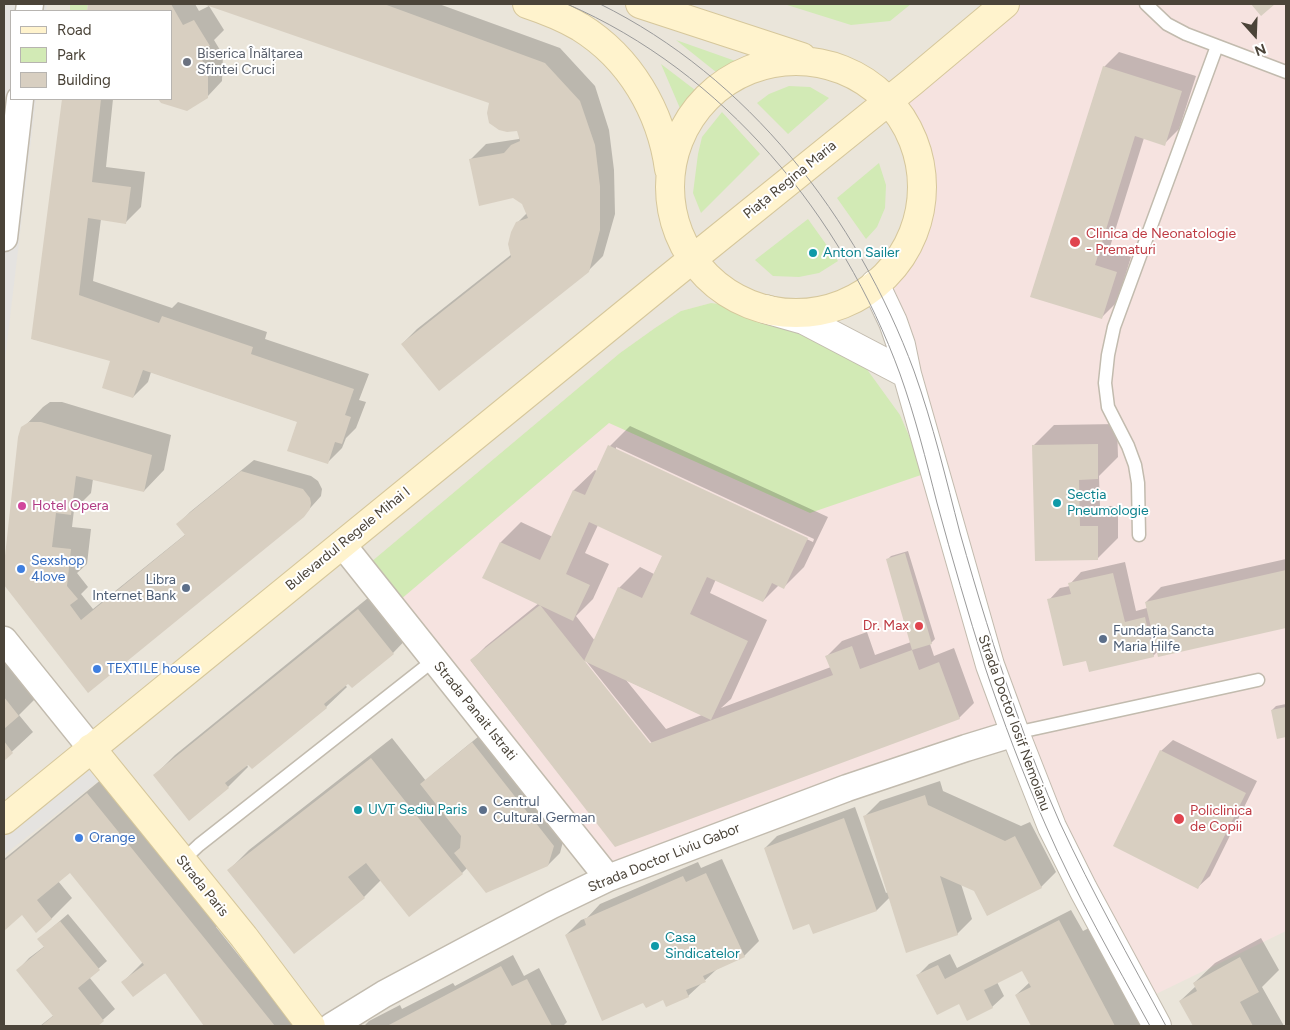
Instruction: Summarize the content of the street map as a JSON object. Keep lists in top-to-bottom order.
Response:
{
  "streets": {
    "main road": ["Piața Regina Maria", "Bulevardul Regele Mihai I", "Strada Paris"],
    "street": ["Strada Panait Istrati", "Strada Doctor Iosif Nemoianu", "Strada Doctor Liviu Gabor"]
  },
  "crossings": [
    ["Piața Regina Maria", "Bulevardul Regele Mihai I"],
    ["Bulevardul Regele Mihai I", "Strada Panait Istrati"],
    ["Bulevardul Regele Mihai I", "Strada Paris"],
    ["Strada Panait Istrati", "Strada Doctor Liviu Gabor"],
    ["Strada Doctor Iosif Nemoianu", "Strada Doctor Liviu Gabor"]
  ],
  "places": [
    "Biserica Înălțarea Sfintei Cruci",
    "Clinica de Neonatologie - Prematuri",
    "Anton Sailer",
    "Secția Pneumologie",
    "Hotel Opera",
    "Sexshop 4love",
    "Libra Internet Bank",
    "Dr. Max",
    "Fundația Sancta Maria Hilfe",
    "TEXTILE house",
    "UVT Sediu Paris",
    "Centrul Cultural German",
    "Policlinica de Copii",
    "Orange",
    "Casa Sindicatelor"
  ],
  "legend": ["Road", "Park", "Building"],
  "north": "bottom"
}
